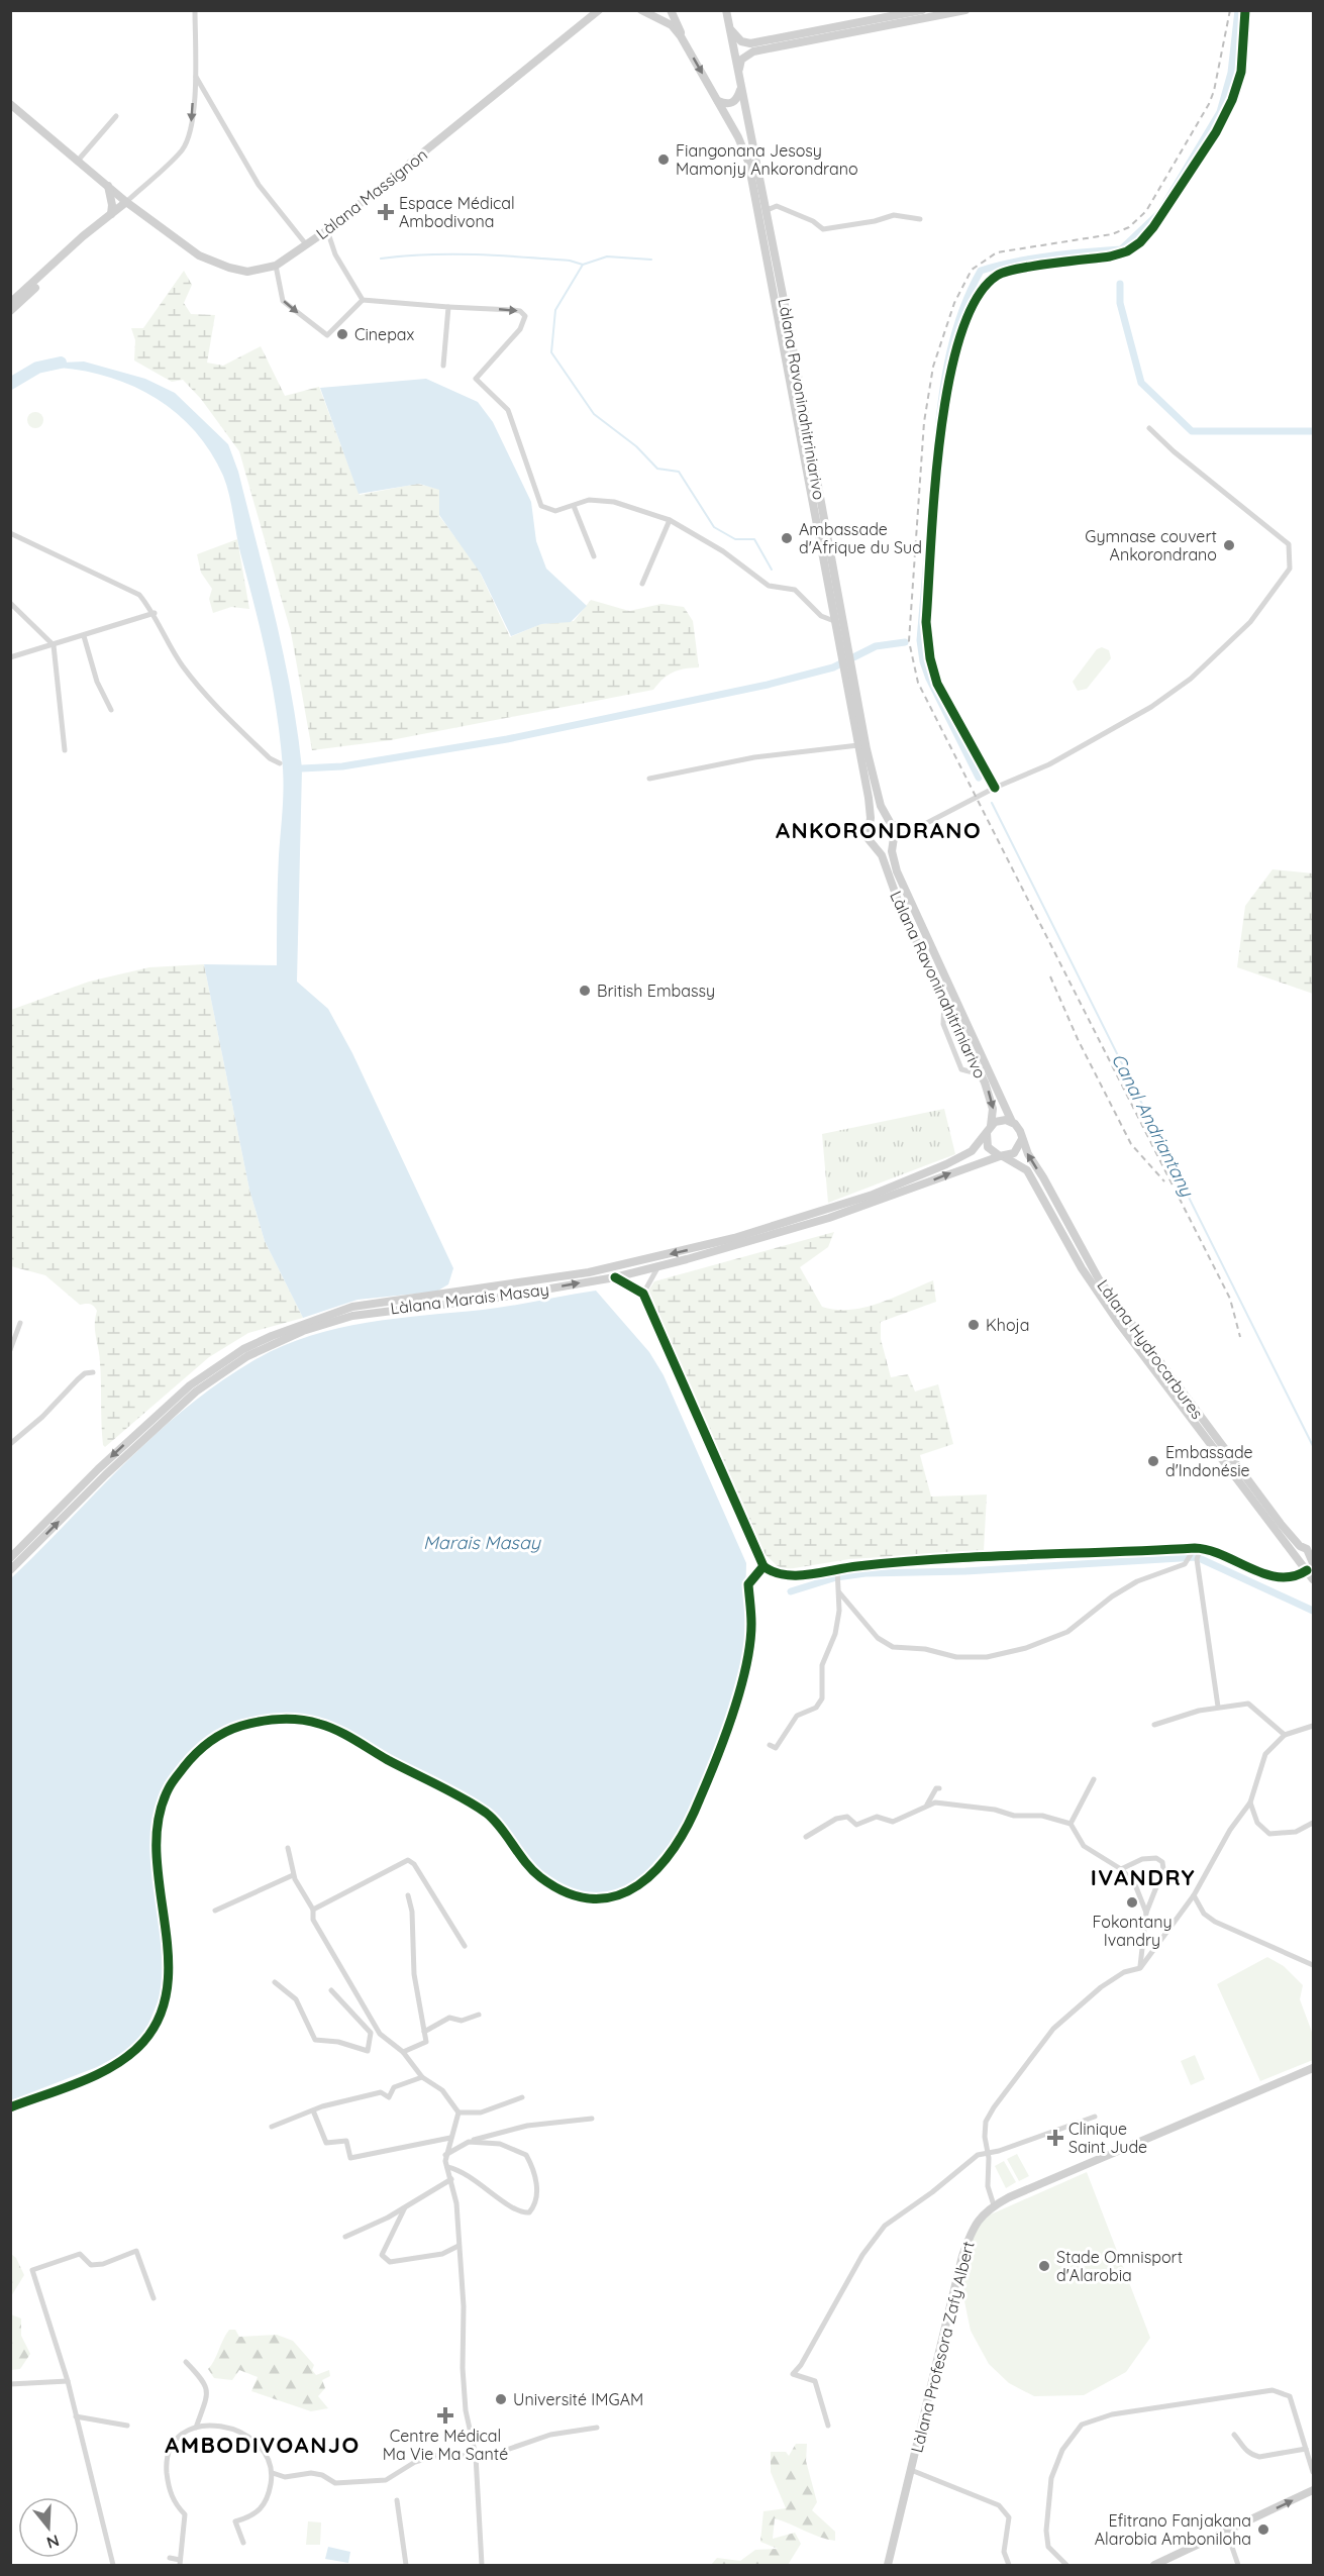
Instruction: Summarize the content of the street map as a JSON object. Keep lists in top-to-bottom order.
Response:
{
  "streets": {
    "main road": [
      "Làlana Massignon",
      "Làlana Ravoninahitriniarivo",
      "Làlana Marais Masay",
      "Làlana Hydrocarbures",
      "Làlana Profesora Zafy Albert"
    ]
  },
  "crossings": [
    ["Làlana Ravoninahitriniarivo", "Làlana Marais Masay"],
    ["Làlana Ravoninahitriniarivo", "Làlana Hydrocarbures"],
    ["Làlana Marais Masay", "Làlana Hydrocarbures"]
  ],
  "districts": ["ANKORONDRANO", "IVANDRY", "AMBODIVOANJO"],
  "water": ["Canal Andriantany", "Marais Masay"],
  "places": {
    "other": [
      "Fiangonana Jesosy Mamonjy Ankorondrano",
      "Cinepax",
      "Ambassade d'Afrique du Sud",
      "Gymnase couvert Ankorondrano",
      "British Embassy",
      "Khoja",
      "Embassade d'Indonésie",
      "Fokontany Ivandry",
      "Stade Omnisport d'Alarobia",
      "Université IMGAM",
      "Efitrano Fanjakana Alarobia Amboniloha"
    ],
    "health": ["Espace Médical Ambodivona", "Clinique Saint Jude", "Centre Médical Ma Vie Ma Santé"]
  },
  "north": "bottom"
}
